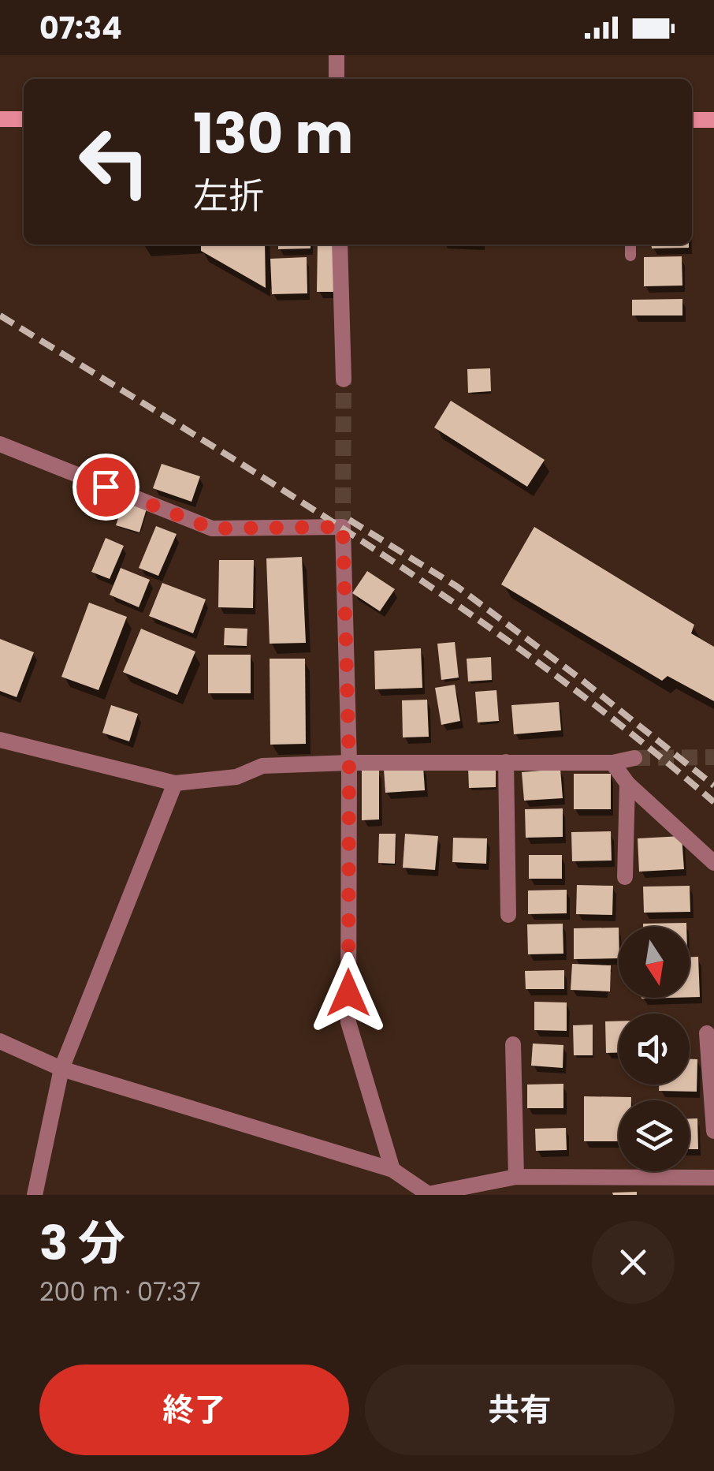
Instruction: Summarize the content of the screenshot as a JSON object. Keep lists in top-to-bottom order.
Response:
{
  "north": "bottom",
  "page": {
    "status": "07:34",
    "turn": ["130 m", "左折"],
    "heading": ["3 分", "200 m · 07:37"],
    "buttons": ["終了", "共有"]
  }
}
